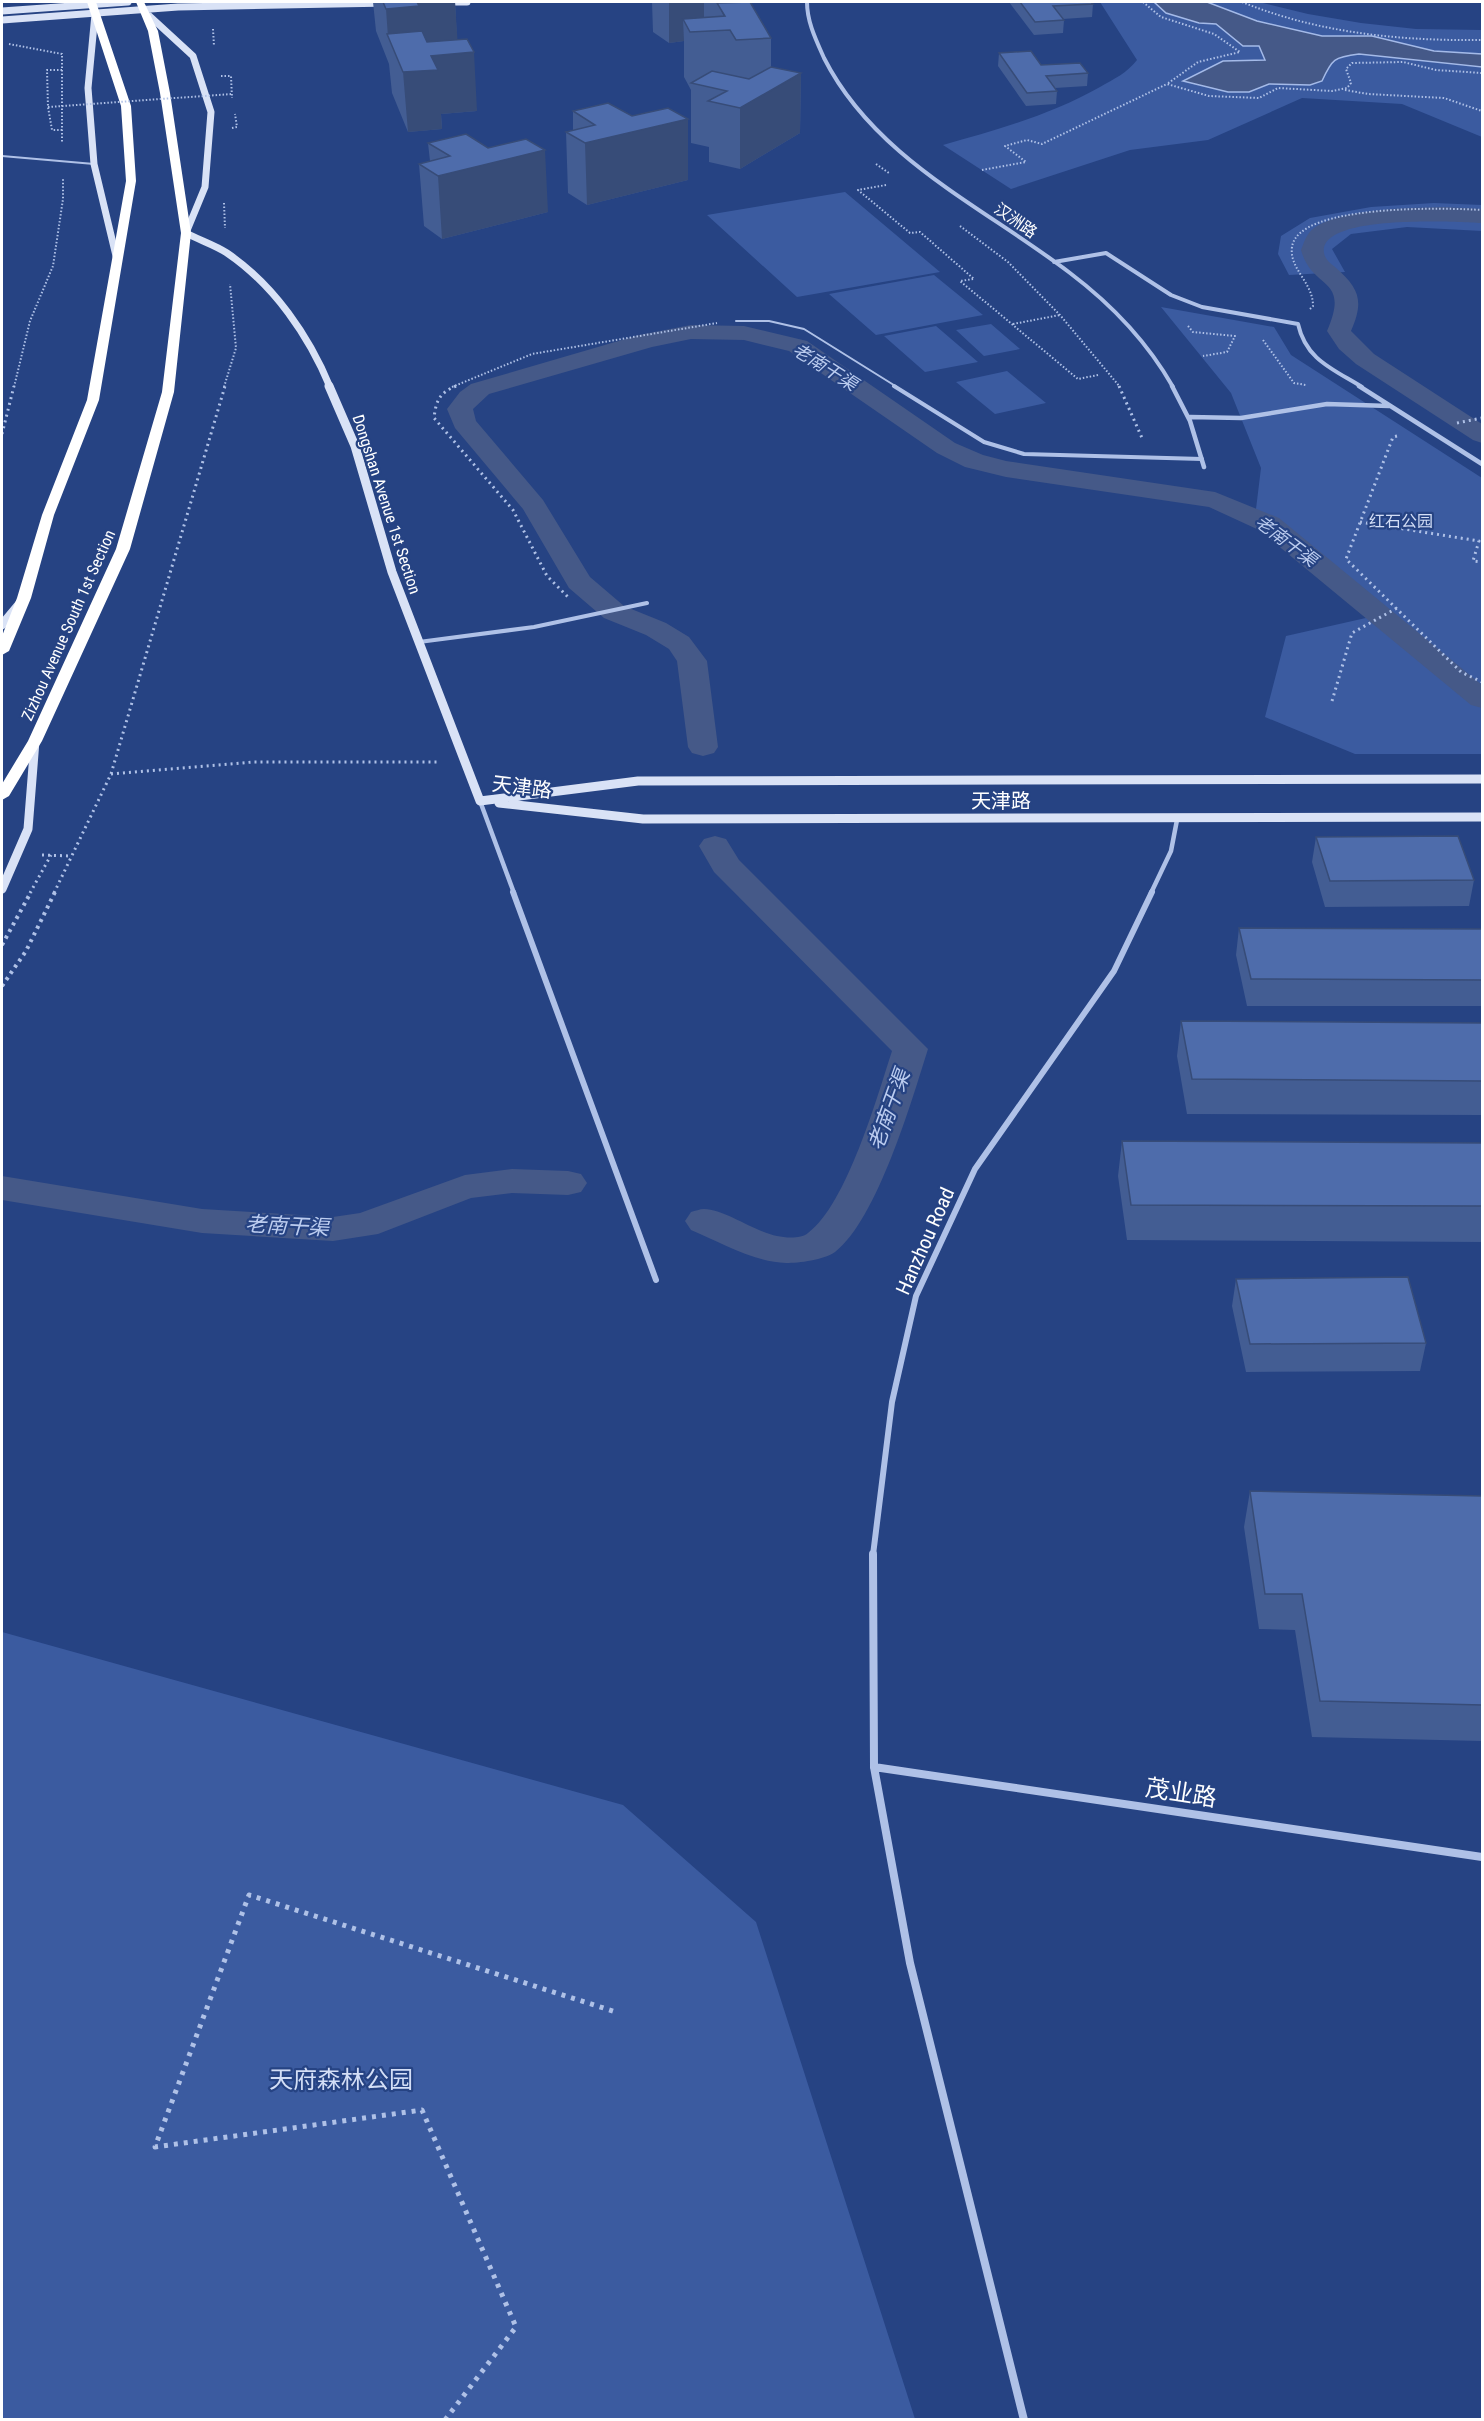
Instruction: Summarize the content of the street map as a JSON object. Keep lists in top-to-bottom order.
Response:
{
  "streets": {
    "highway": ["Zizhou Avenue South 1st Section"],
    "street": [
      "汉洲路",
      "Dongshan Avenue 1st Section",
      "天津路",
      "Hanzhou Road",
      "茂业路"
    ]
  },
  "crossings": [
    ["Dongshan Avenue 1st Section", "Zizhou Avenue South 1st Section"],
    ["Dongshan Avenue 1st Section", "天津路"],
    ["天津路", "Hanzhou Road"],
    ["Hanzhou Road", "茂业路"]
  ],
  "water": ["老南干渠"],
  "parks": ["红石公园", "天府森林公园"]
}
